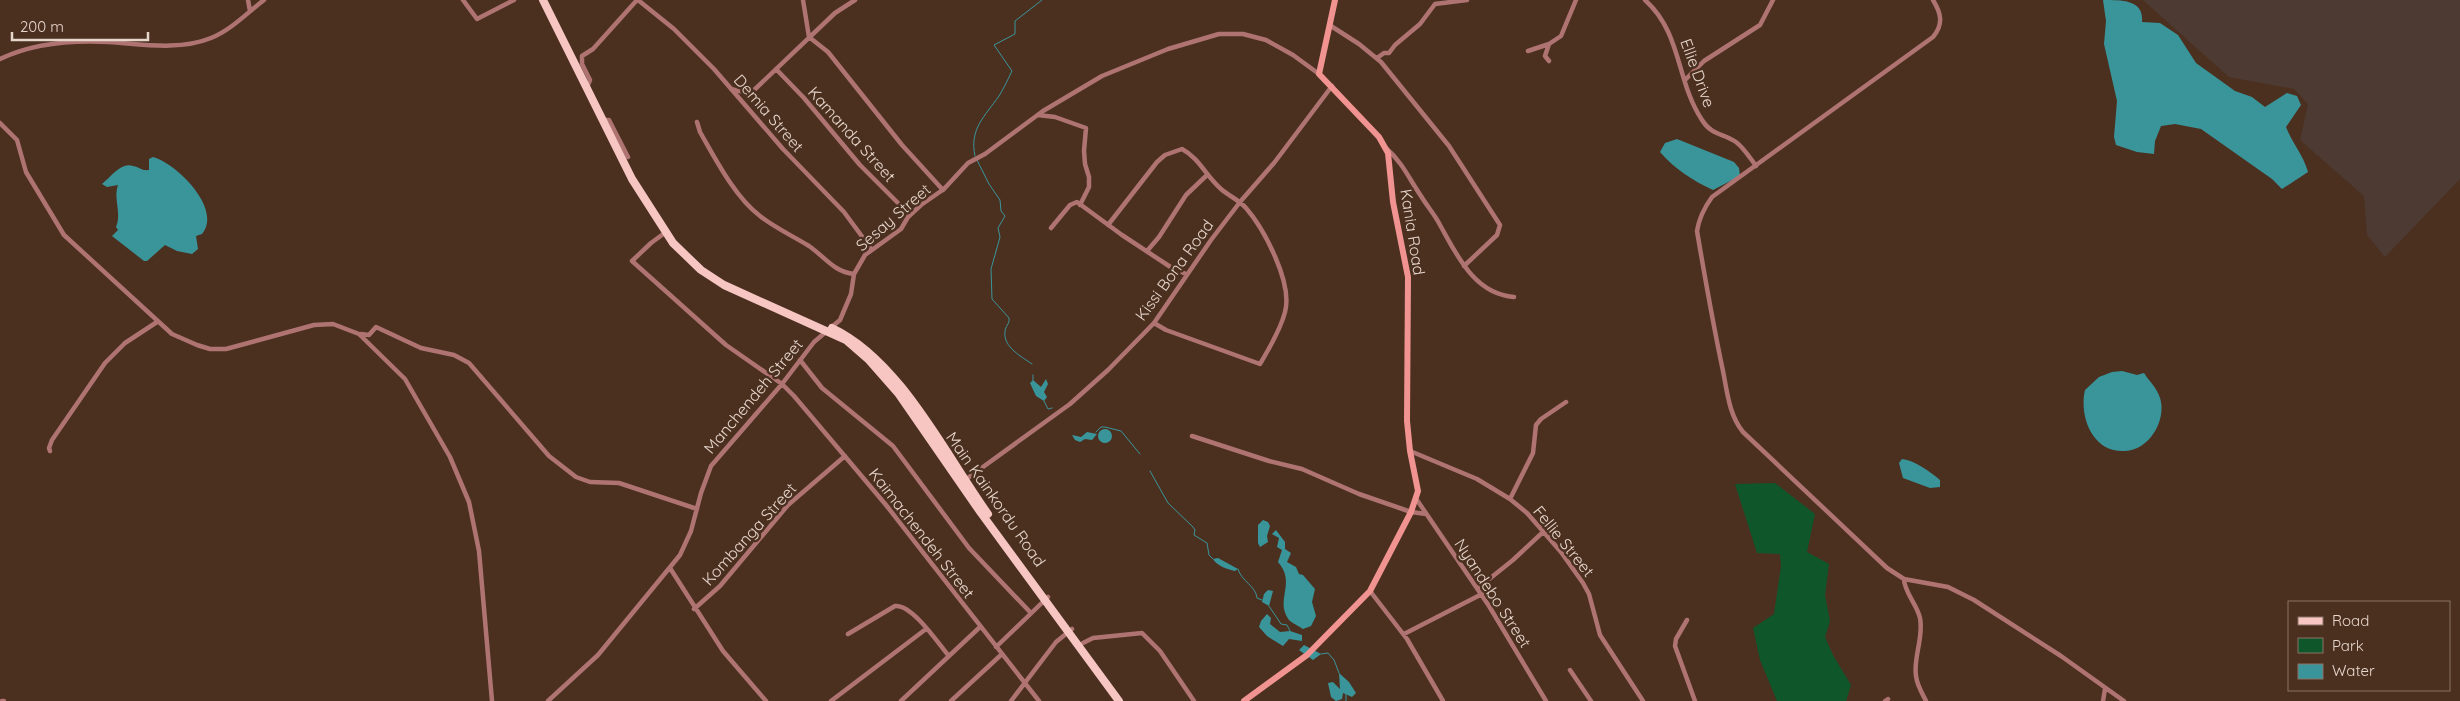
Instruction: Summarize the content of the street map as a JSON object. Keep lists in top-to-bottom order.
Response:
{
  "streets": {
    "main road": ["Kania Road", "Main Kainkordu Road"],
    "street": [
      "Ellie Drive",
      "Demia Street",
      "Kamanda Street",
      "Sesay Street",
      "Kissi Bona Road",
      "Manchendeh Street",
      "Kaimachendeh Street",
      "Kombanga Street",
      "Fellie Street",
      "Nyandebo Street"
    ]
  },
  "crossings": [
    ["Demia Street", "Sesay Street"],
    ["Kamanda Street", "Sesay Street"],
    ["Sesay Street", "Kania Road"],
    ["Sesay Street", "Manchendeh Street"],
    ["Kania Road", "Kissi Bona Road"],
    ["Kania Road", "Fellie Street"],
    ["Kania Road", "Nyandebo Street"],
    ["Kissi Bona Road", "Main Kainkordu Road"],
    ["Manchendeh Street", "Kaimachendeh Street"],
    ["Kaimachendeh Street", "Kombanga Street"]
  ],
  "legend": ["Road", "Park", "Water"],
  "scale_bar": "200 m"
}
